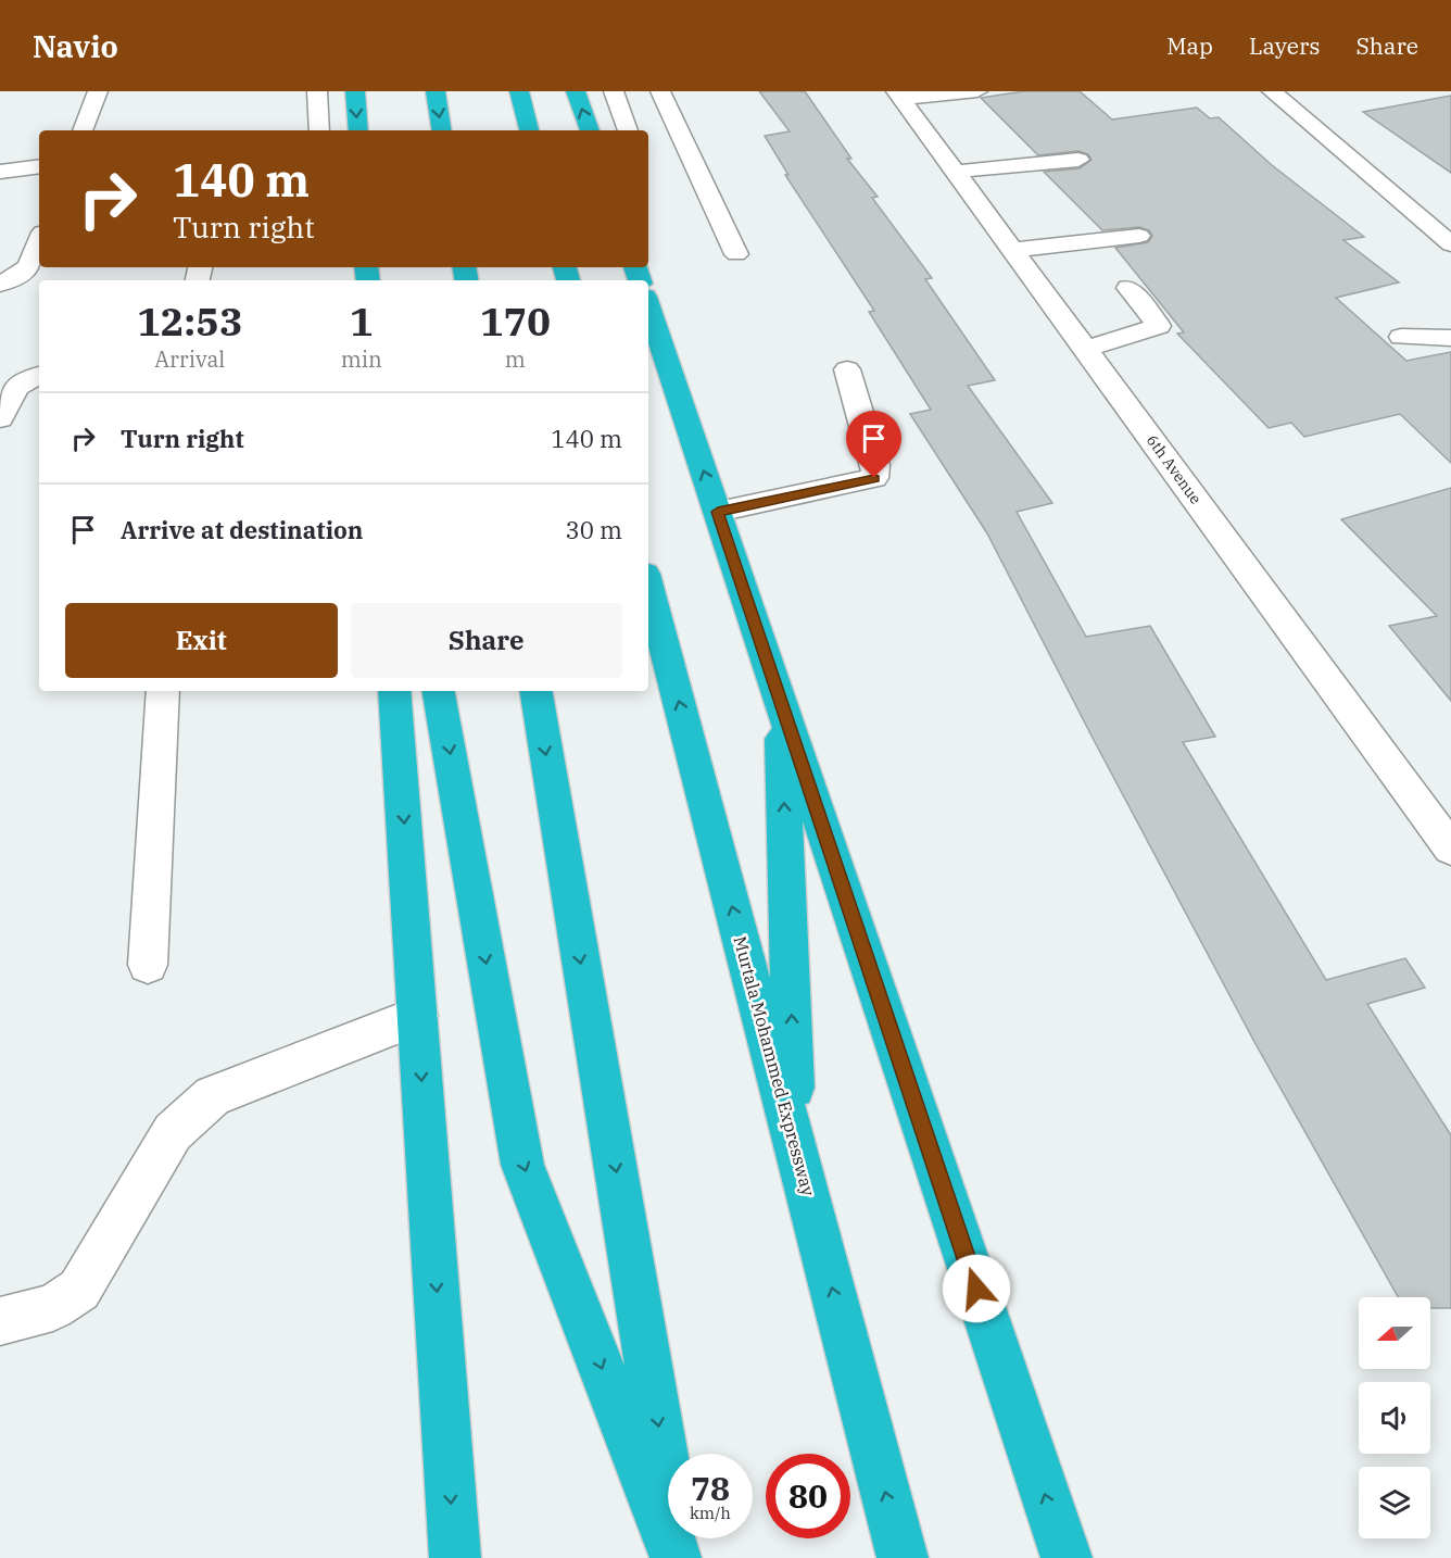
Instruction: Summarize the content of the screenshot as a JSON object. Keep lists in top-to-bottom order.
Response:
{
  "streets": {
    "highway": ["Murtala Mohammed Expressway"],
    "street": ["6th Avenue"]
  },
  "north": "left",
  "page": {
    "header": "Navio",
    "nav": ["Map", "Layers", "Share"],
    "turn": ["140 m", "Turn right"],
    "eta": [
      "12:53",
      "Arrival",
      "1",
      "min",
      "170",
      "m"
    ],
    "list": [
      {
        "name": "Turn right",
        "value": "140 m"
      },
      {
        "name": "Arrive at destination",
        "value": "30 m"
      }
    ],
    "buttons": ["Exit", "Share"],
    "speed": "78 km/h",
    "limit": "80"
  }
}
